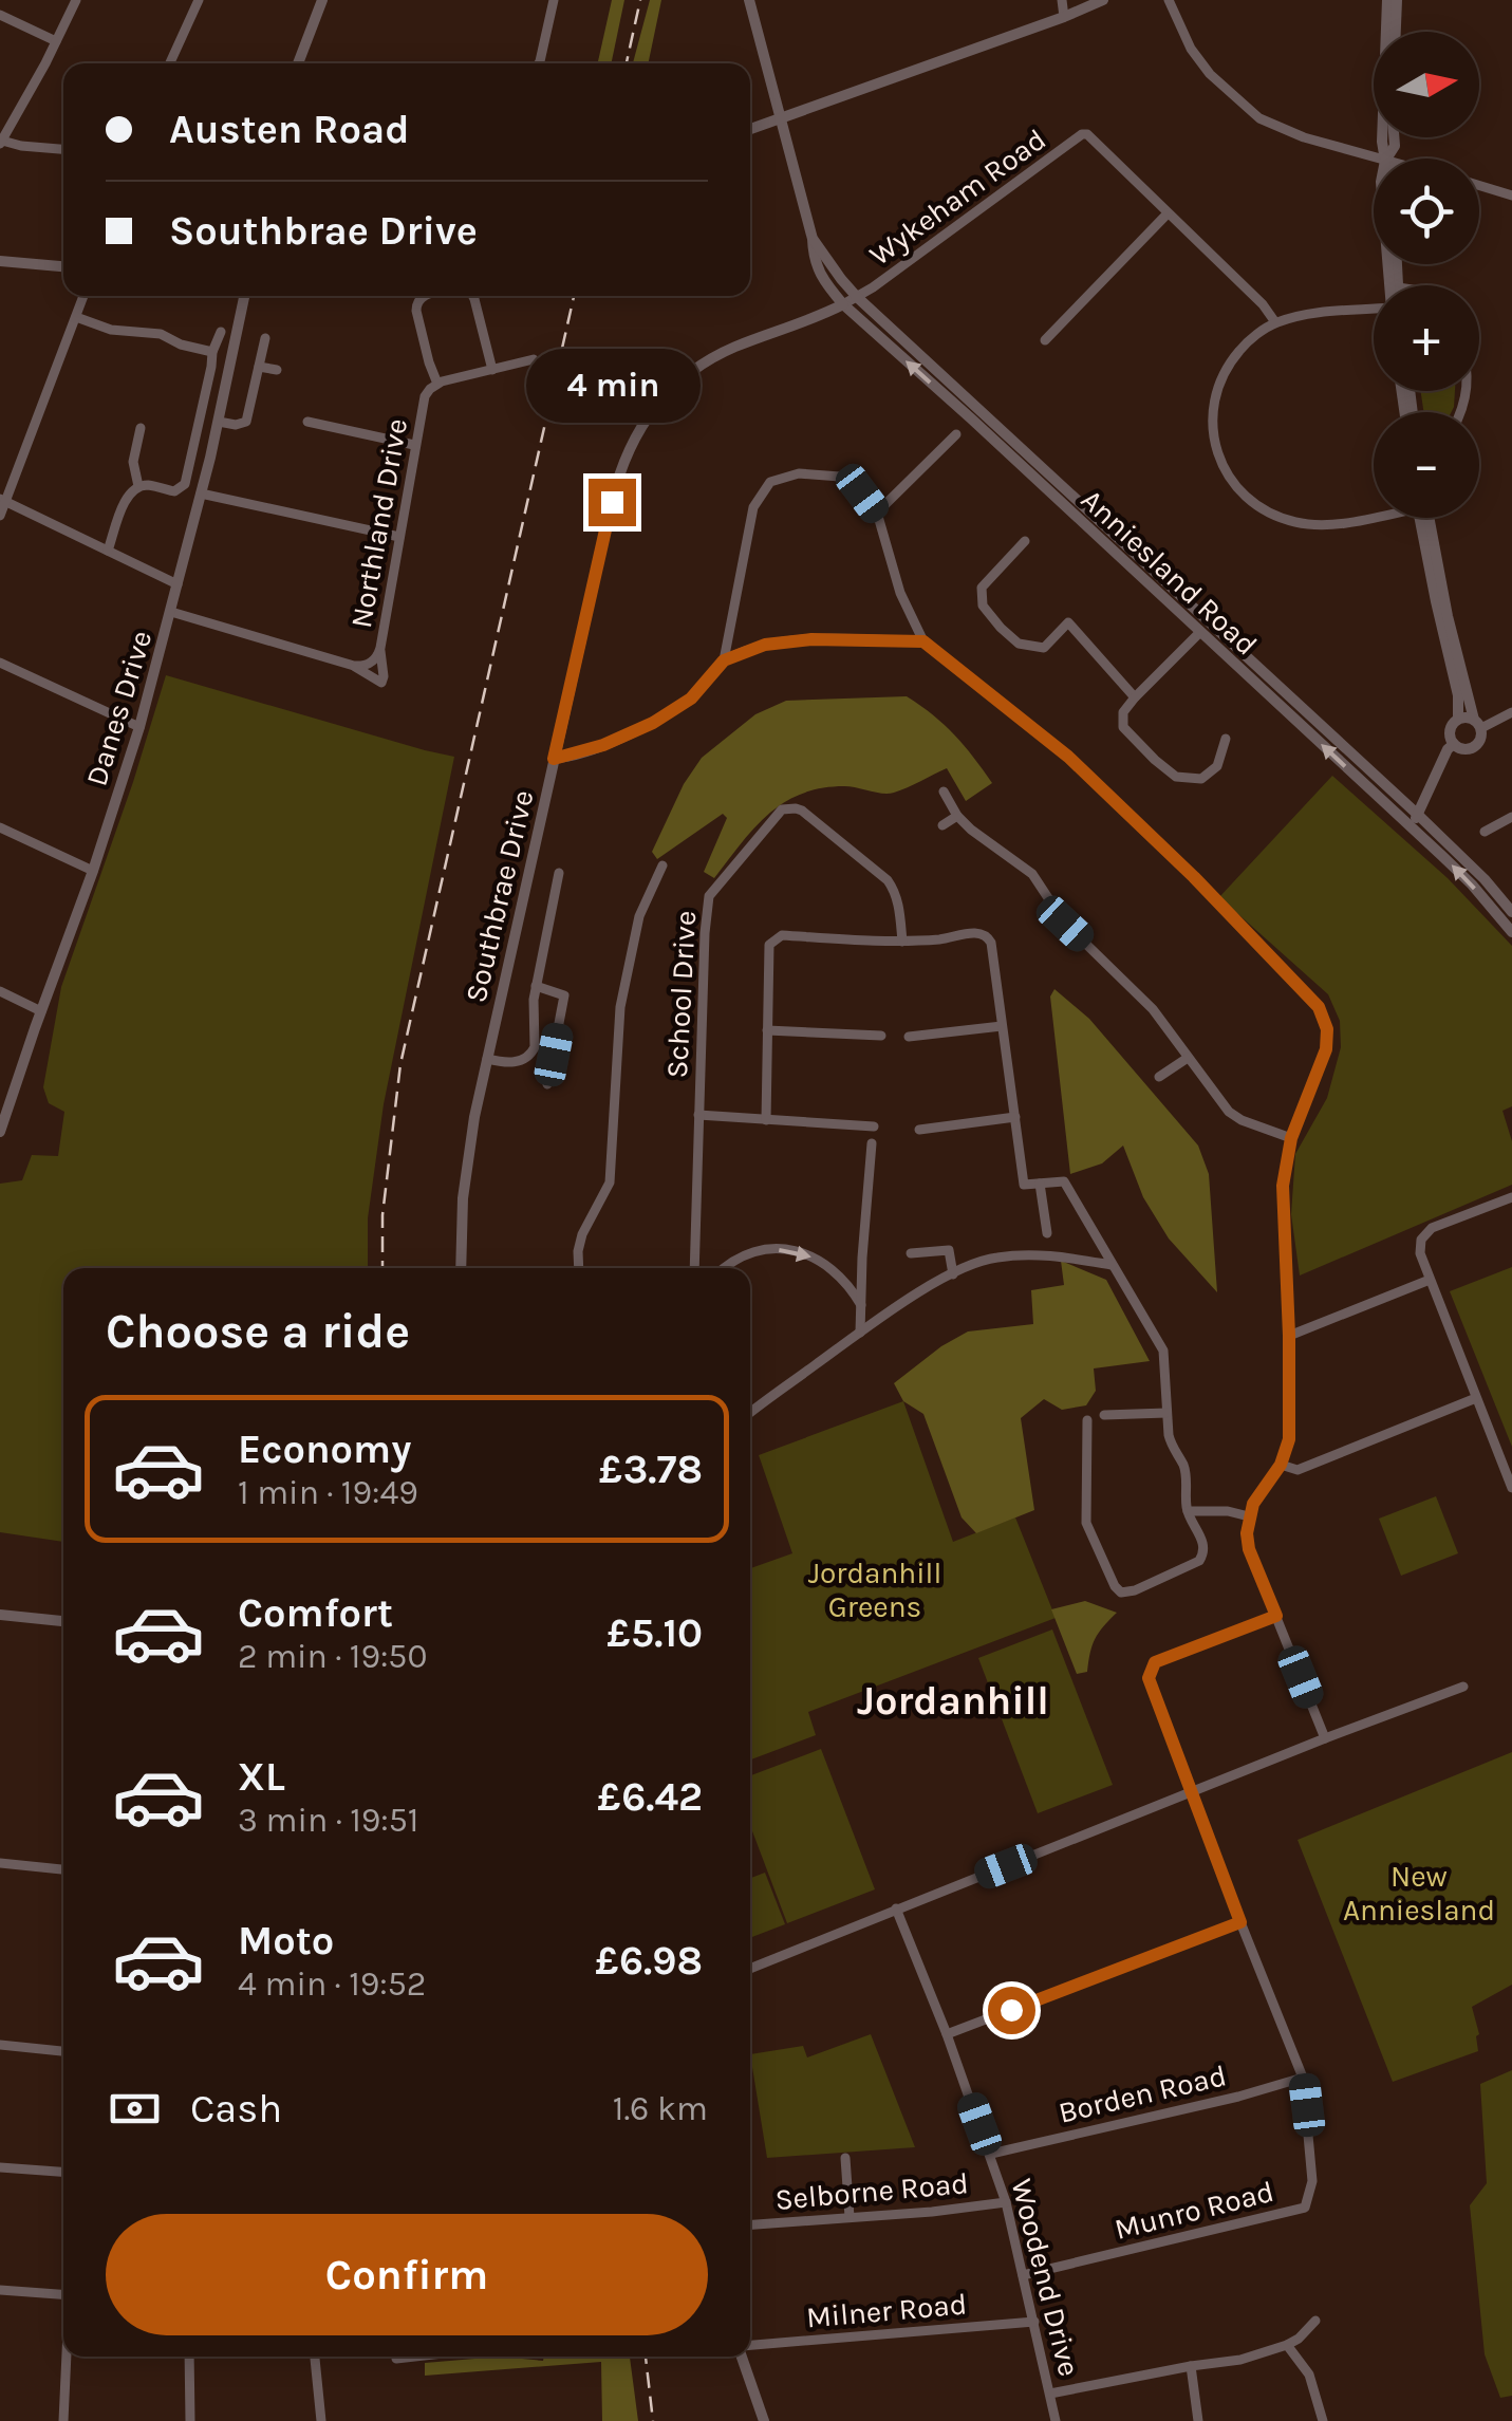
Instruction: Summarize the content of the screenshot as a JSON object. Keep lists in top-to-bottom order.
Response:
{
  "streets": {
    "street": [
      "Wykeham Road",
      "Northland Drive",
      "Anniesland Road",
      "Danes Drive",
      "Southbrae Drive",
      "School Drive",
      "Borden Road",
      "Selborne Road",
      "Munro Road",
      "Woodend Drive",
      "Milner Road"
    ]
  },
  "crossings": [
    ["Wykeham Road", "Anniesland Road"],
    ["Wykeham Road", "Southbrae Drive"],
    ["Northland Drive", "Danes Drive"],
    ["Anniesland Road", "Southbrae Drive"],
    ["Borden Road", "Munro Road"],
    ["Borden Road", "Woodend Drive"],
    ["Selborne Road", "Woodend Drive"],
    ["Munro Road", "Woodend Drive"],
    ["Woodend Drive", "Milner Road"]
  ],
  "districts": ["Jordanhill"],
  "parks": ["Jordanhill Greens", "New Anniesland"],
  "north": "right",
  "page": {
    "map_buttons": ["+", "−"],
    "banner": ["Austen Road", "Southbrae Drive"],
    "bubble": "4 min",
    "heading": "Choose a ride",
    "list": [
      {
        "name": "Economy",
        "note": "1 min · 19:49",
        "value": "£3.78"
      },
      {
        "name": "Comfort",
        "note": "2 min · 19:50",
        "value": "£5.10"
      },
      {
        "name": "XL",
        "note": "3 min · 19:51",
        "value": "£6.42"
      },
      {
        "name": "Moto",
        "note": "4 min · 19:52",
        "value": "£6.98"
      }
    ],
    "pay": ["Cash", "1.6 km"],
    "buttons": "Confirm"
  }
}
